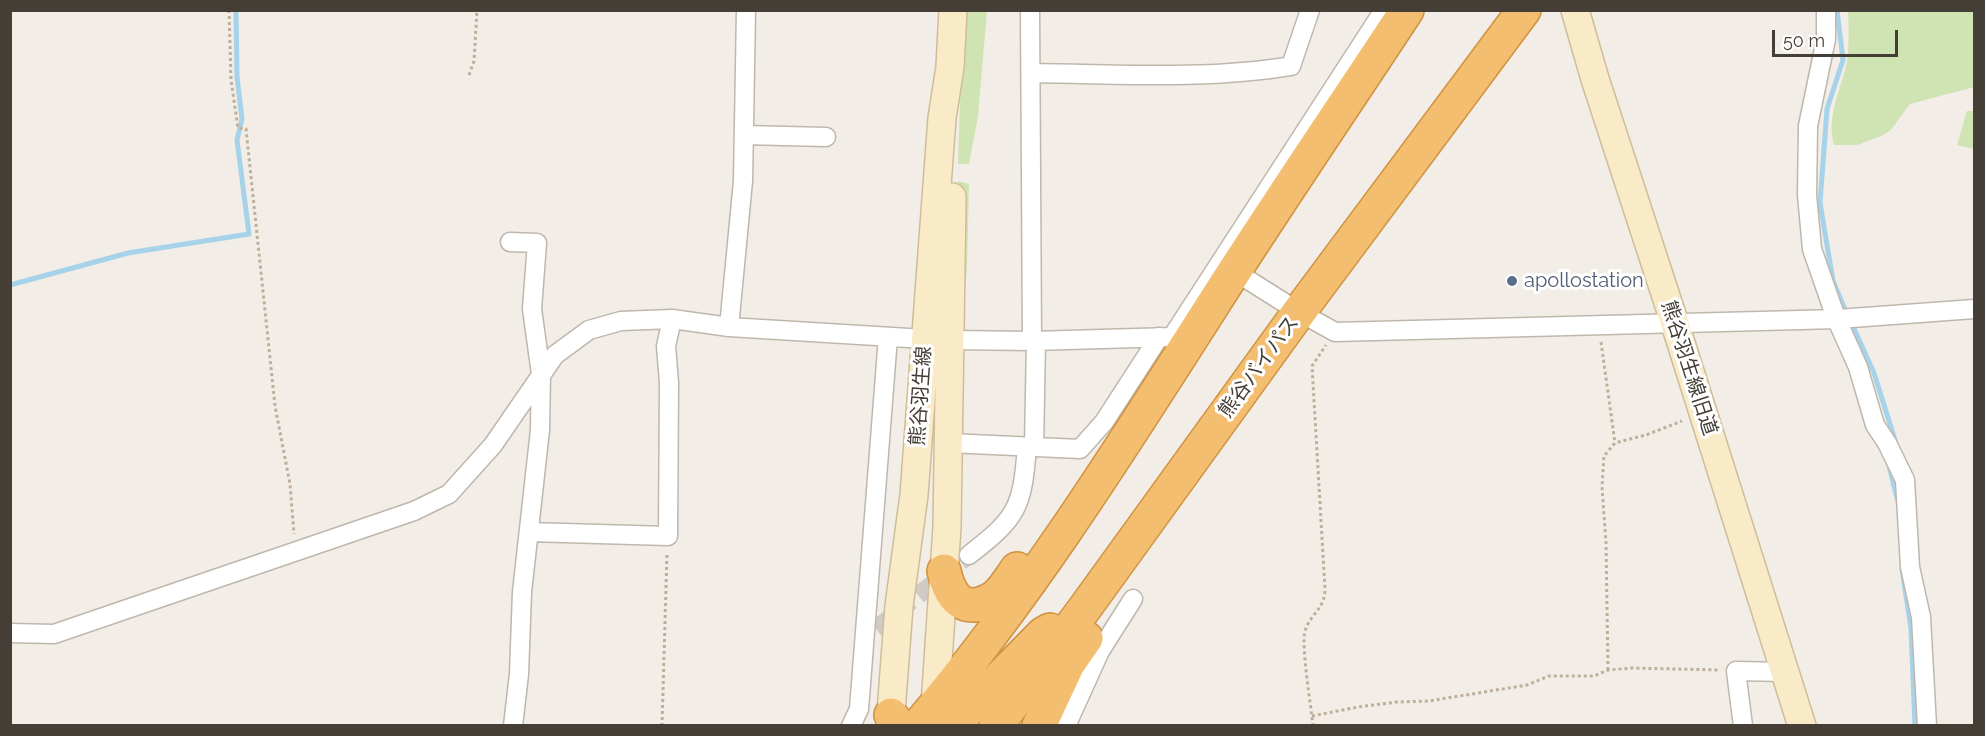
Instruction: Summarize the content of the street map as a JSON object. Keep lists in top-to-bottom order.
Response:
{
  "streets": {
    "highway": ["熊谷バイパス"],
    "main road": ["熊谷羽生線旧道", "熊谷羽生線"]
  },
  "places": ["apollostation"],
  "scale_bar": "50 m"
}
